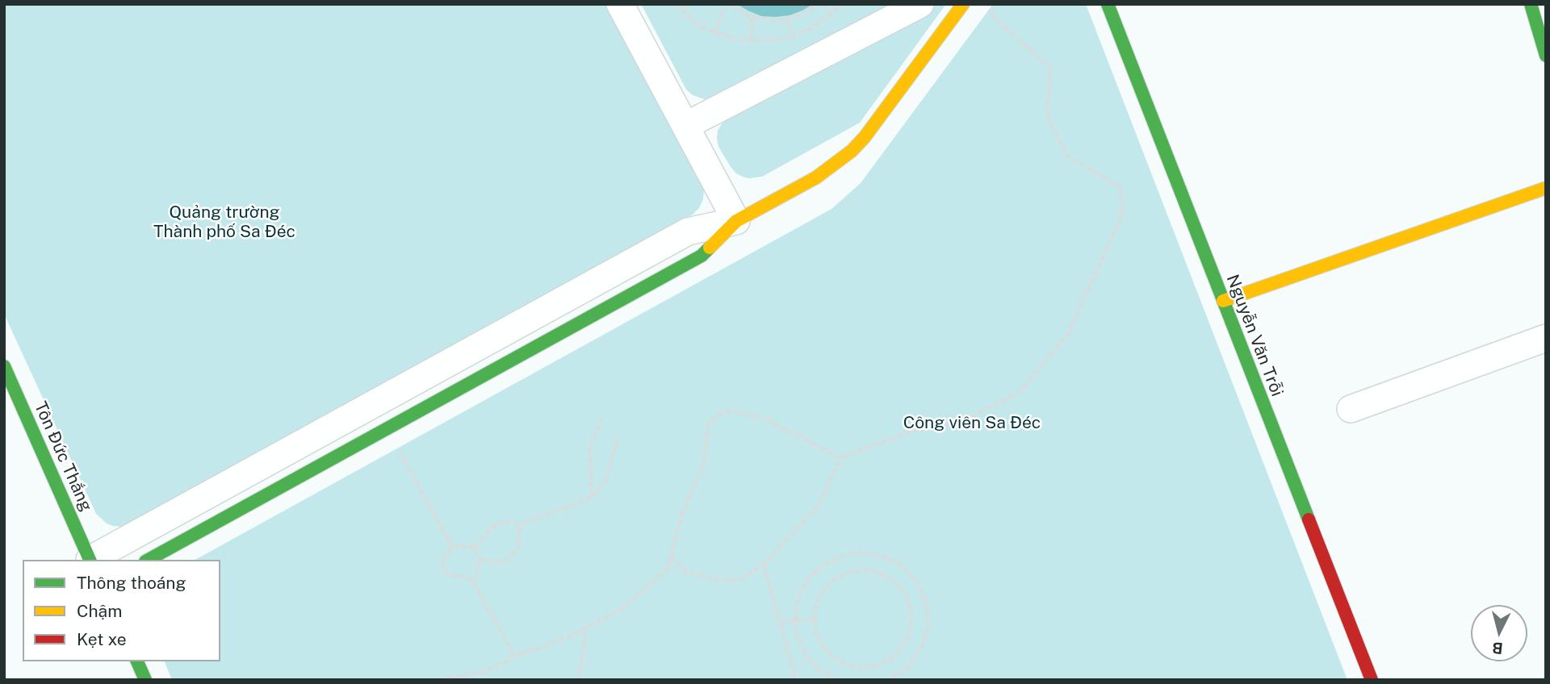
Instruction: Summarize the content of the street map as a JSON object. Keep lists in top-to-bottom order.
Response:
{
  "streets": {
    "street": ["Nguyễn Văn Trỗi", "Tôn Đức Thắng"]
  },
  "parks": ["Quảng trường Thành phố Sa Đéc", "Công viên Sa Đéc"],
  "legend": ["Thông thoáng", "Chậm", "Kẹt xe"],
  "north": "bottom"
}
